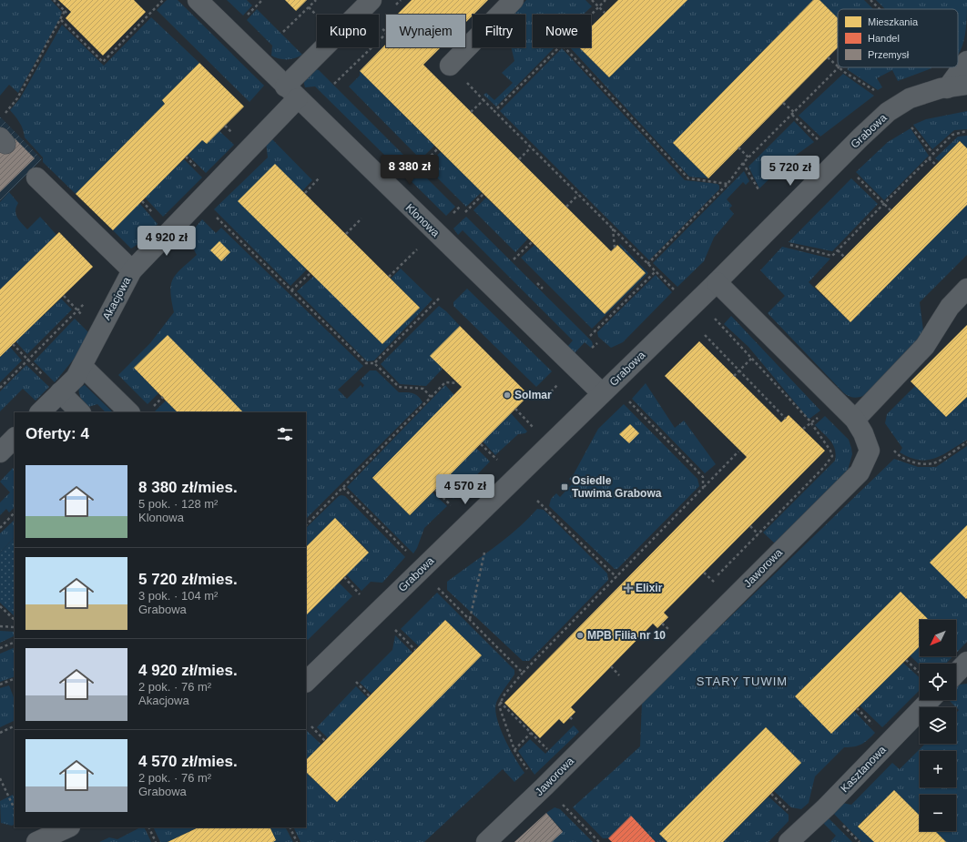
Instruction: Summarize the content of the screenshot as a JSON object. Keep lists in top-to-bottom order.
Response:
{
  "streets": {
    "street": [
      "Grabowa",
      "Klonowa",
      "Akacjowa",
      "Jaworowa",
      "Kasztanowa"
    ]
  },
  "crossings": [
    ["Grabowa", "Klonowa"],
    ["Grabowa", "Jaworowa"],
    ["Klonowa", "Akacjowa"]
  ],
  "districts": ["STARY TUWIM"],
  "places": {
    "other": ["Solmar", "MPB Filia nr 10"],
    "transit": ["Osiedle Tuwima Grabowa"],
    "health": ["Elixir"]
  },
  "legend": ["Mieszkania", "Handel", "Przemysł"],
  "north": "bottom left",
  "page": {
    "chip": [
      "Kupno",
      "Wynajem",
      "Filtry",
      "Nowe"
    ],
    "price": [
      "8 380 zł",
      "5 720 zł",
      "4 920 zł",
      "4 570 zł"
    ],
    "heading": "Oferty: 4",
    "list": [
      {
        "name": "8 380 zł/mies.",
        "note": "5 pok. · 128 m² · Klonowa"
      },
      {
        "name": "5 720 zł/mies.",
        "note": "3 pok. · 104 m² · Grabowa"
      },
      {
        "name": "4 920 zł/mies.",
        "note": "2 pok. · 76 m² · Akacjowa"
      },
      {
        "name": "4 570 zł/mies.",
        "note": "2 pok. · 76 m² · Grabowa"
      }
    ],
    "map_buttons": ["+", "−"]
  }
}
